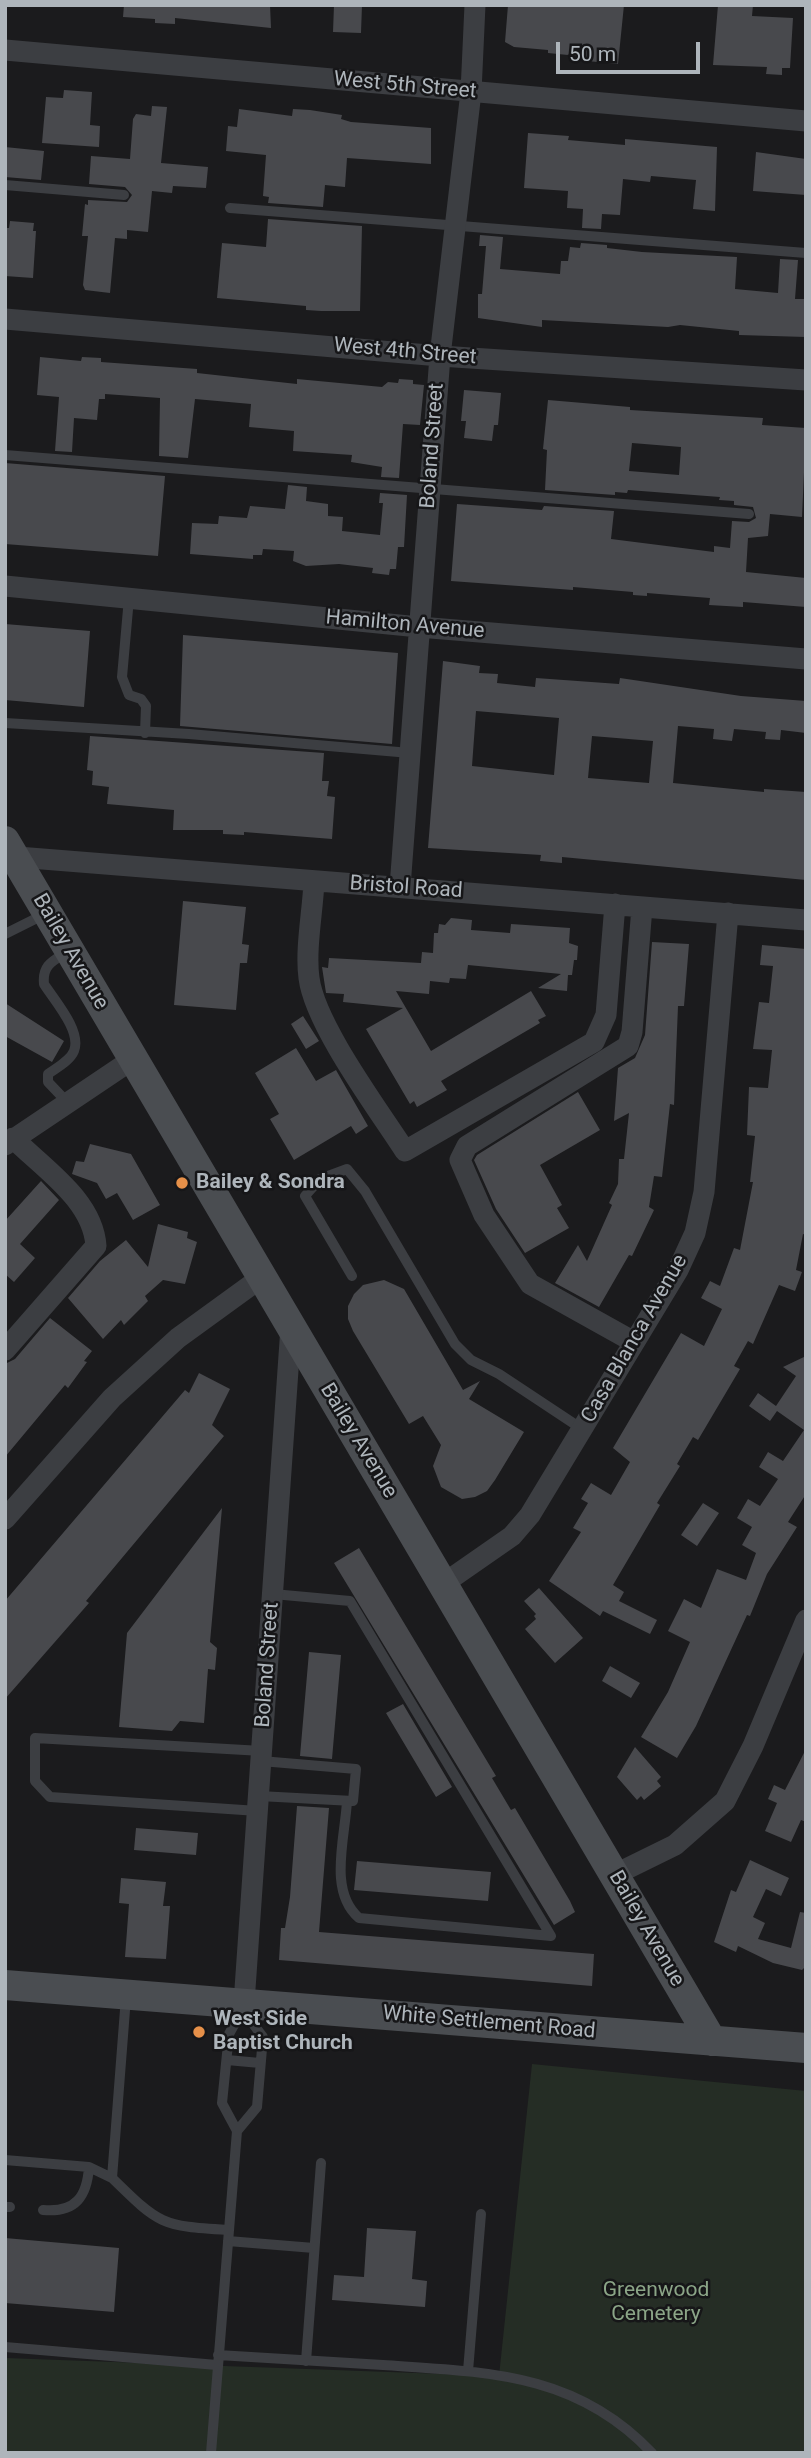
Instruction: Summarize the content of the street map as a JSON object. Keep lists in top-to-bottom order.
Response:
{
  "streets": {
    "street": [
      "West 5th Street",
      "West 4th Street",
      "Boland Street",
      "Hamilton Avenue",
      "Bristol Road",
      "Bailey Avenue",
      "Casa Blanca Avenue",
      "White Settlement Road"
    ]
  },
  "crossings": [
    ["West 5th Street", "Boland Street"],
    ["West 4th Street", "Boland Street"],
    ["Boland Street", "Hamilton Avenue"],
    ["Boland Street", "Bristol Road"],
    ["Boland Street", "Bailey Avenue"],
    ["Boland Street", "White Settlement Road"],
    ["Bristol Road", "Bailey Avenue"],
    ["Bristol Road", "Casa Blanca Avenue"],
    ["Bailey Avenue", "Casa Blanca Avenue"],
    ["Bailey Avenue", "White Settlement Road"]
  ],
  "parks": ["Greenwood Cemetery"],
  "places": ["Bailey & Sondra", "West Side Baptist Church"],
  "scale_bar": "50 m"
}
